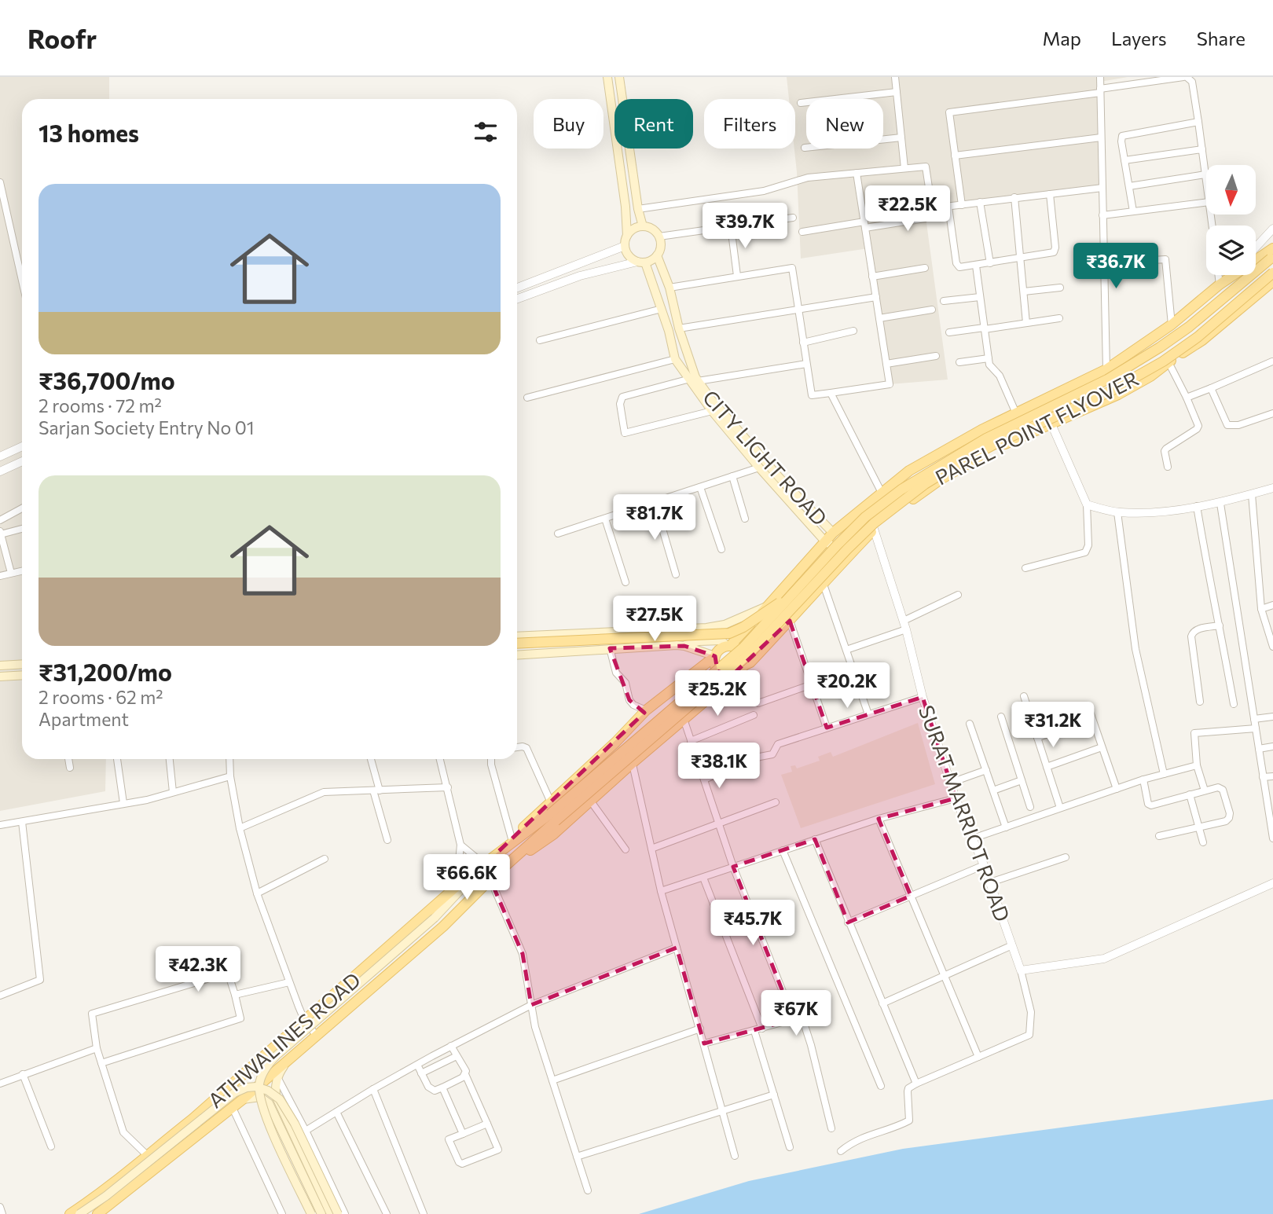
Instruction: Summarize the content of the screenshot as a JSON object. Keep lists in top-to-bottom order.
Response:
{
  "streets": {
    "main road": ["PAREL POINT FLYOVER", "CITY LIGHT ROAD", "ATHWALINES ROAD"],
    "street": ["SURAT MARRIOT ROAD"]
  },
  "crossings": [
    ["PAREL POINT FLYOVER", "ATHWALINES ROAD"]
  ],
  "north": "bottom",
  "page": {
    "header": "Roofr",
    "nav": ["Map", "Layers", "Share"],
    "chip": [
      "Buy",
      "Rent",
      "Filters",
      "New"
    ],
    "heading": "13 homes",
    "list": [
      {
        "name": "₹36,700/mo",
        "note": "2 rooms · 72 m² · Sarjan Society Entry No 01"
      },
      {
        "name": "₹31,200/mo",
        "note": "2 rooms · 62 m² · Apartment"
      }
    ],
    "price": [
      "₹22.5K",
      "₹39.7K",
      "₹36.7K",
      "₹81.7K",
      "₹27.5K",
      "₹20.2K",
      "₹25.2K",
      "₹31.2K",
      "₹38.1K",
      "₹66.6K",
      "₹45.7K",
      "₹42.3K",
      "₹67K"
    ]
  }
}
